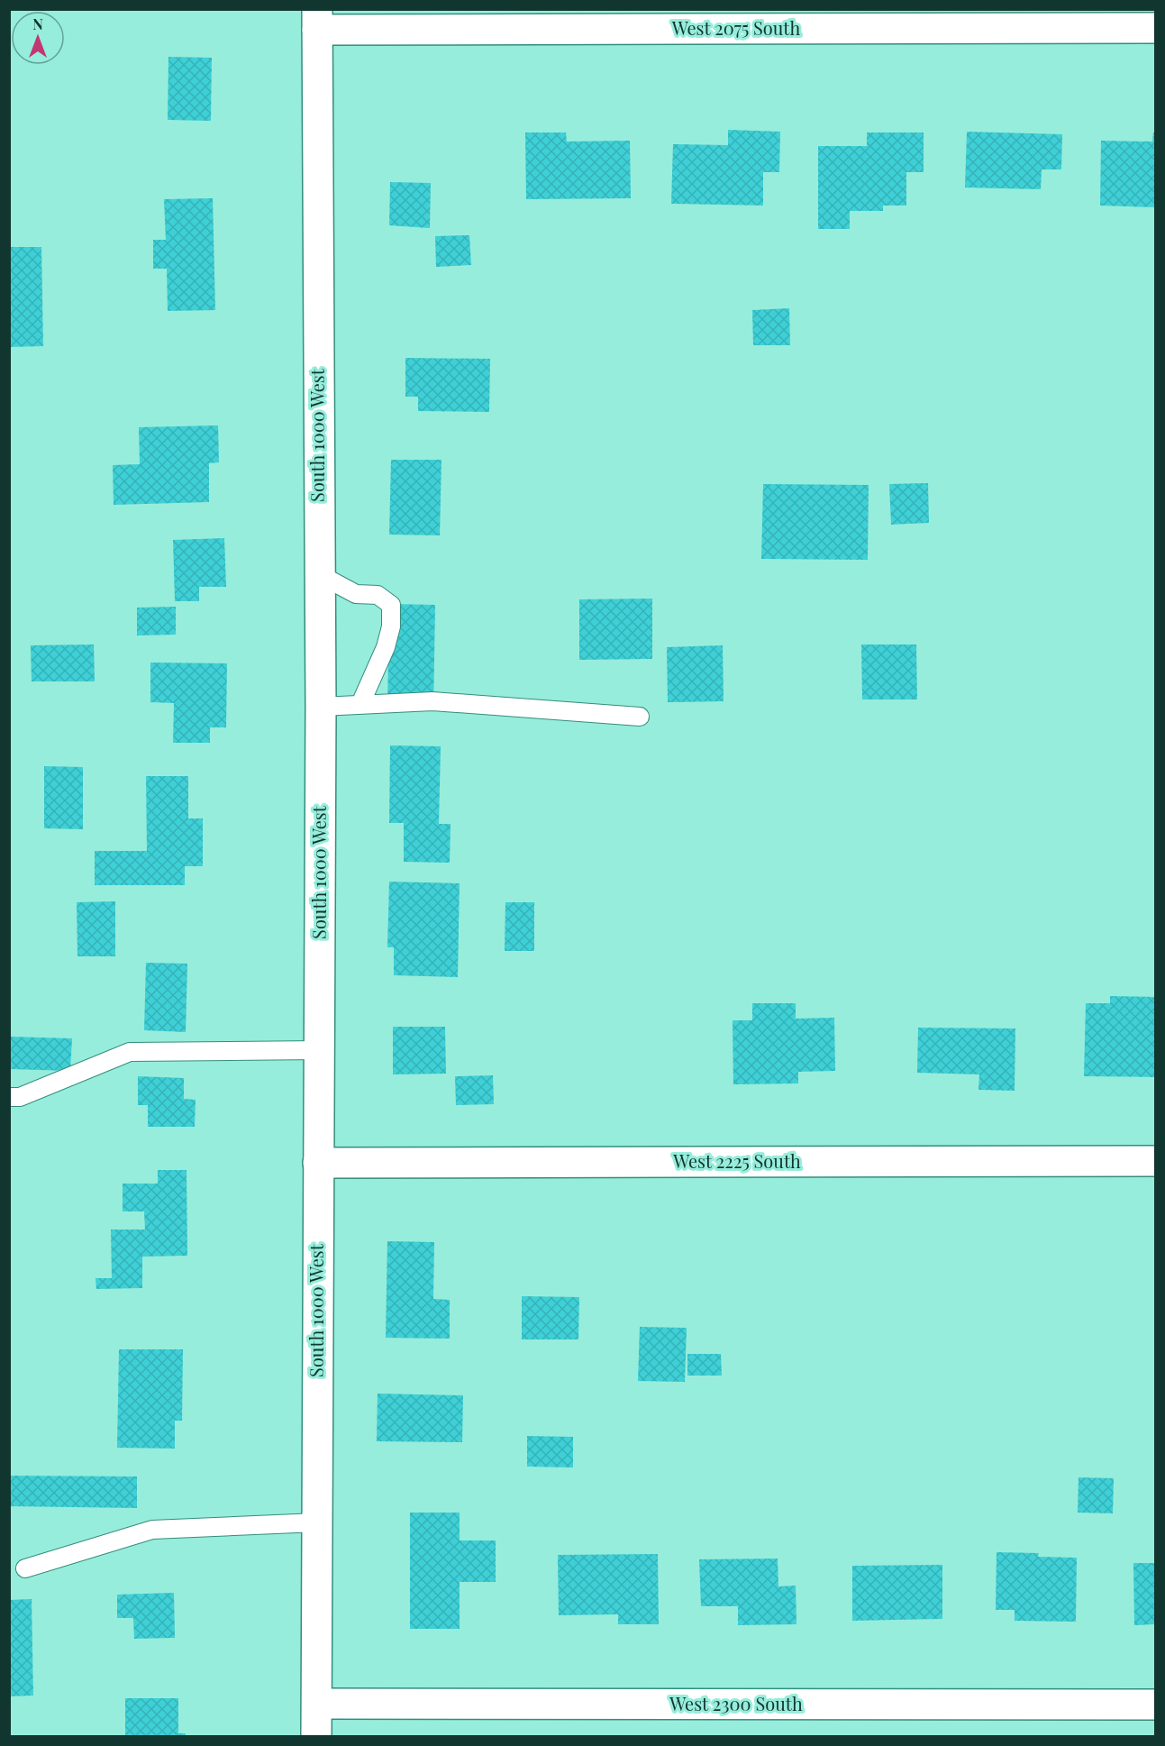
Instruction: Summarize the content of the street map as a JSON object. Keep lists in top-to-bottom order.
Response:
{
  "streets": {
    "street": [
      "West 2075 South",
      "South 1000 West",
      "West 2225 South",
      "West 2300 South"
    ]
  },
  "crossings": [
    ["West 2075 South", "South 1000 West"],
    ["South 1000 West", "West 2225 South"],
    ["South 1000 West", "West 2300 South"]
  ],
  "north": "top"
}
